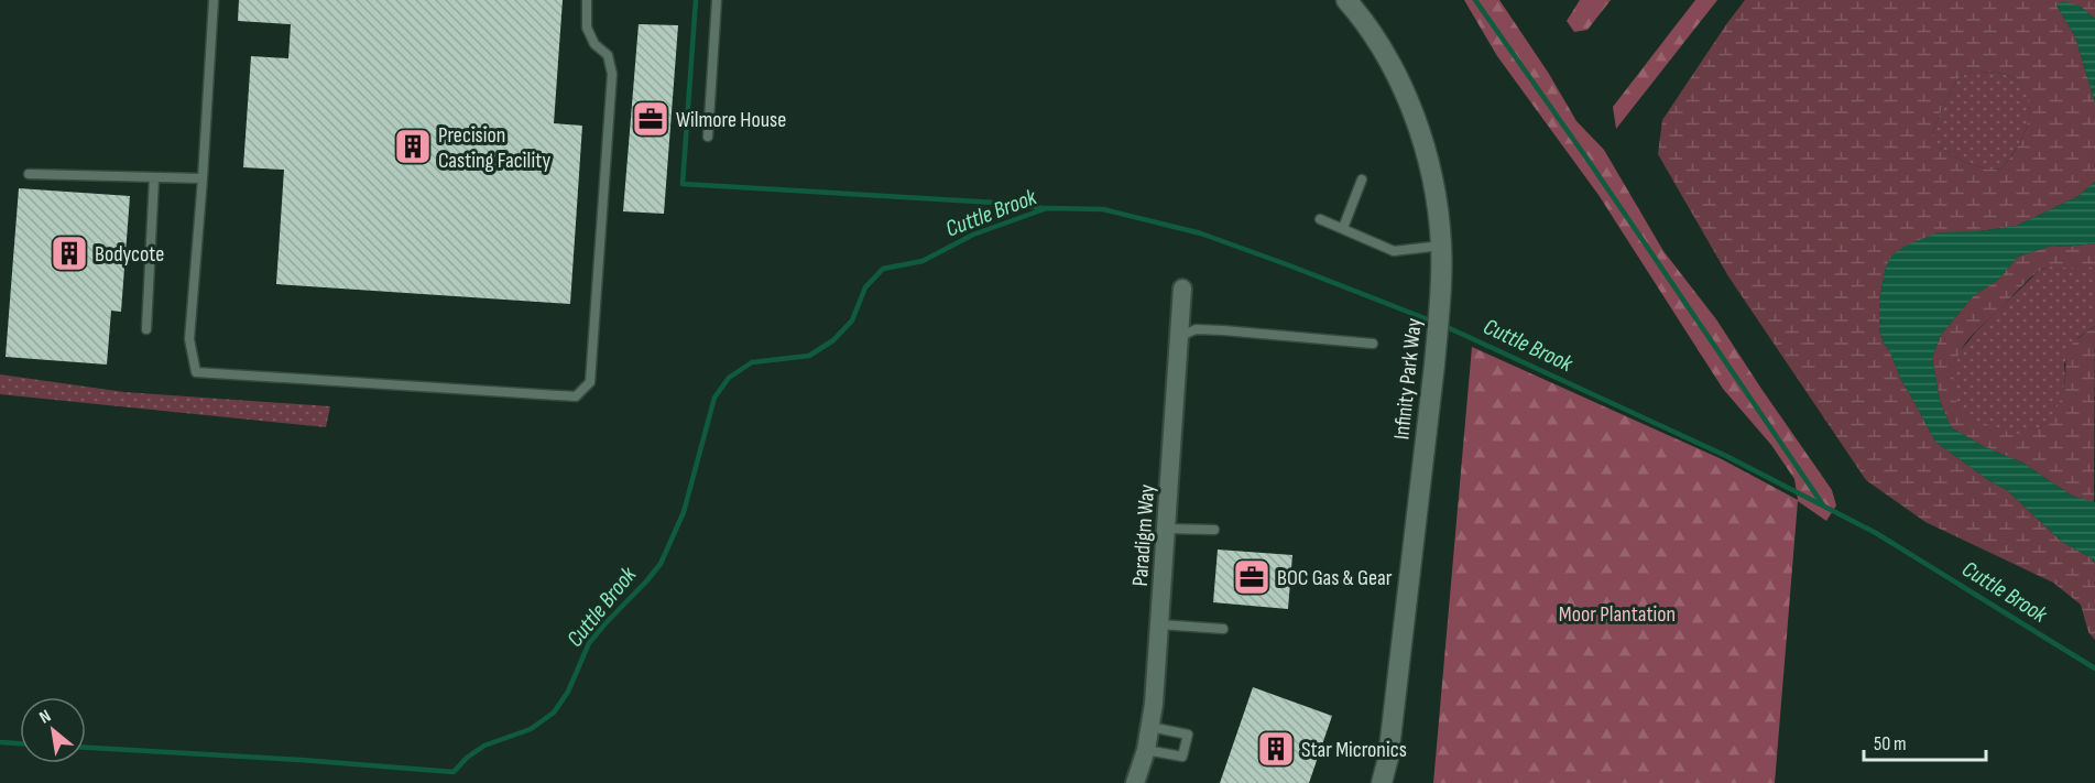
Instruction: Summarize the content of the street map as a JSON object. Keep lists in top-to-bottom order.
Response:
{
  "streets": {
    "street": ["Infinity Park Way", "Paradigm Way"]
  },
  "water": ["Cuttle Brook"],
  "parks": ["Moor Plantation"],
  "places": {
    "office": ["Wilmore House", "BOC Gas & Gear"],
    "building": ["Precision Casting Facility", "Bodycote", "Star Micronics"]
  },
  "scale_bar": "50 m",
  "north": "top left"
}
